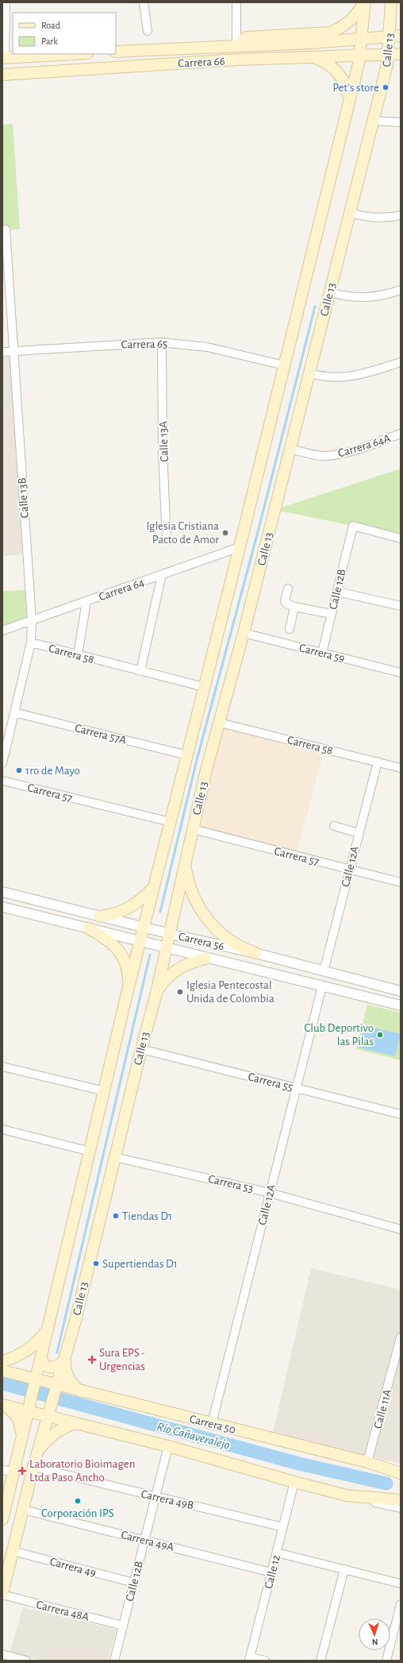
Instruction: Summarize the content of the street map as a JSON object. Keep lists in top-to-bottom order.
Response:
{
  "streets": {
    "main road": ["Calle 13", "Carrera 66", "Carrera 50"],
    "street": [
      "Carrera 65",
      "Calle 13A",
      "Carrera 64A",
      "Calle 13B",
      "Carrera 64",
      "Calle 12B",
      "Carrera 59",
      "Carrera 58",
      "Carrera 57A",
      "Carrera 57",
      "Calle 12A",
      "Carrera 56",
      "Carrera 55",
      "Carrera 53",
      "Calle 11A",
      "Carrera 49B",
      "Carrera 49A",
      "Carrera 49",
      "Calle 12",
      "Carrera 48A"
    ]
  },
  "crossings": [
    ["Calle 13", "Carrera 66"],
    ["Calle 13", "Carrera 65"],
    ["Calle 13", "Carrera 64A"],
    ["Calle 13", "Carrera 64"],
    ["Calle 13", "Carrera 59"],
    ["Calle 13", "Carrera 58"],
    ["Calle 13", "Carrera 57A"],
    ["Calle 13", "Carrera 57"],
    ["Calle 13", "Carrera 56"],
    ["Calle 13", "Carrera 55"],
    ["Calle 13", "Carrera 53"],
    ["Calle 13", "Carrera 50"],
    ["Calle 13", "Carrera 49B"],
    ["Calle 13", "Carrera 49A"],
    ["Calle 13", "Carrera 49"],
    ["Calle 13", "Carrera 48A"],
    ["Carrera 65", "Calle 13A"],
    ["Carrera 65", "Calle 13B"],
    ["Calle 13B", "Carrera 64"],
    ["Calle 13B", "Carrera 58"],
    ["Calle 13B", "Carrera 57A"],
    ["Calle 12B", "Carrera 59"],
    ["Calle 12B", "Carrera 49B"],
    ["Calle 12B", "Carrera 49A"],
    ["Calle 12B", "Carrera 49"],
    ["Calle 12B", "Carrera 48A"],
    ["Carrera 58", "Calle 12A"],
    ["Carrera 57", "Calle 12A"],
    ["Calle 12A", "Carrera 56"],
    ["Calle 12A", "Carrera 55"],
    ["Calle 12A", "Carrera 53"],
    ["Calle 12A", "Carrera 50"],
    ["Calle 11A", "Carrera 50"],
    ["Carrera 49B", "Calle 12"],
    ["Carrera 49A", "Calle 12"]
  ],
  "water": ["Río Cañaveralejo"],
  "places": {
    "other": [
      "Pet's store",
      "Iglesia Cristiana Pacto de Amor",
      "1ro de Mayo",
      "Iglesia Pentecostal Unida de Colombia",
      "Club Deportivo las Pilas",
      "Tiendas D1",
      "Supertiendas D1",
      "Corporación IPS"
    ],
    "health": ["Sura EPS - Urgencias", "Laboratorio Bioimagen Ltda Paso Ancho"]
  },
  "legend": ["Road", "Park"],
  "north": "bottom"
}
